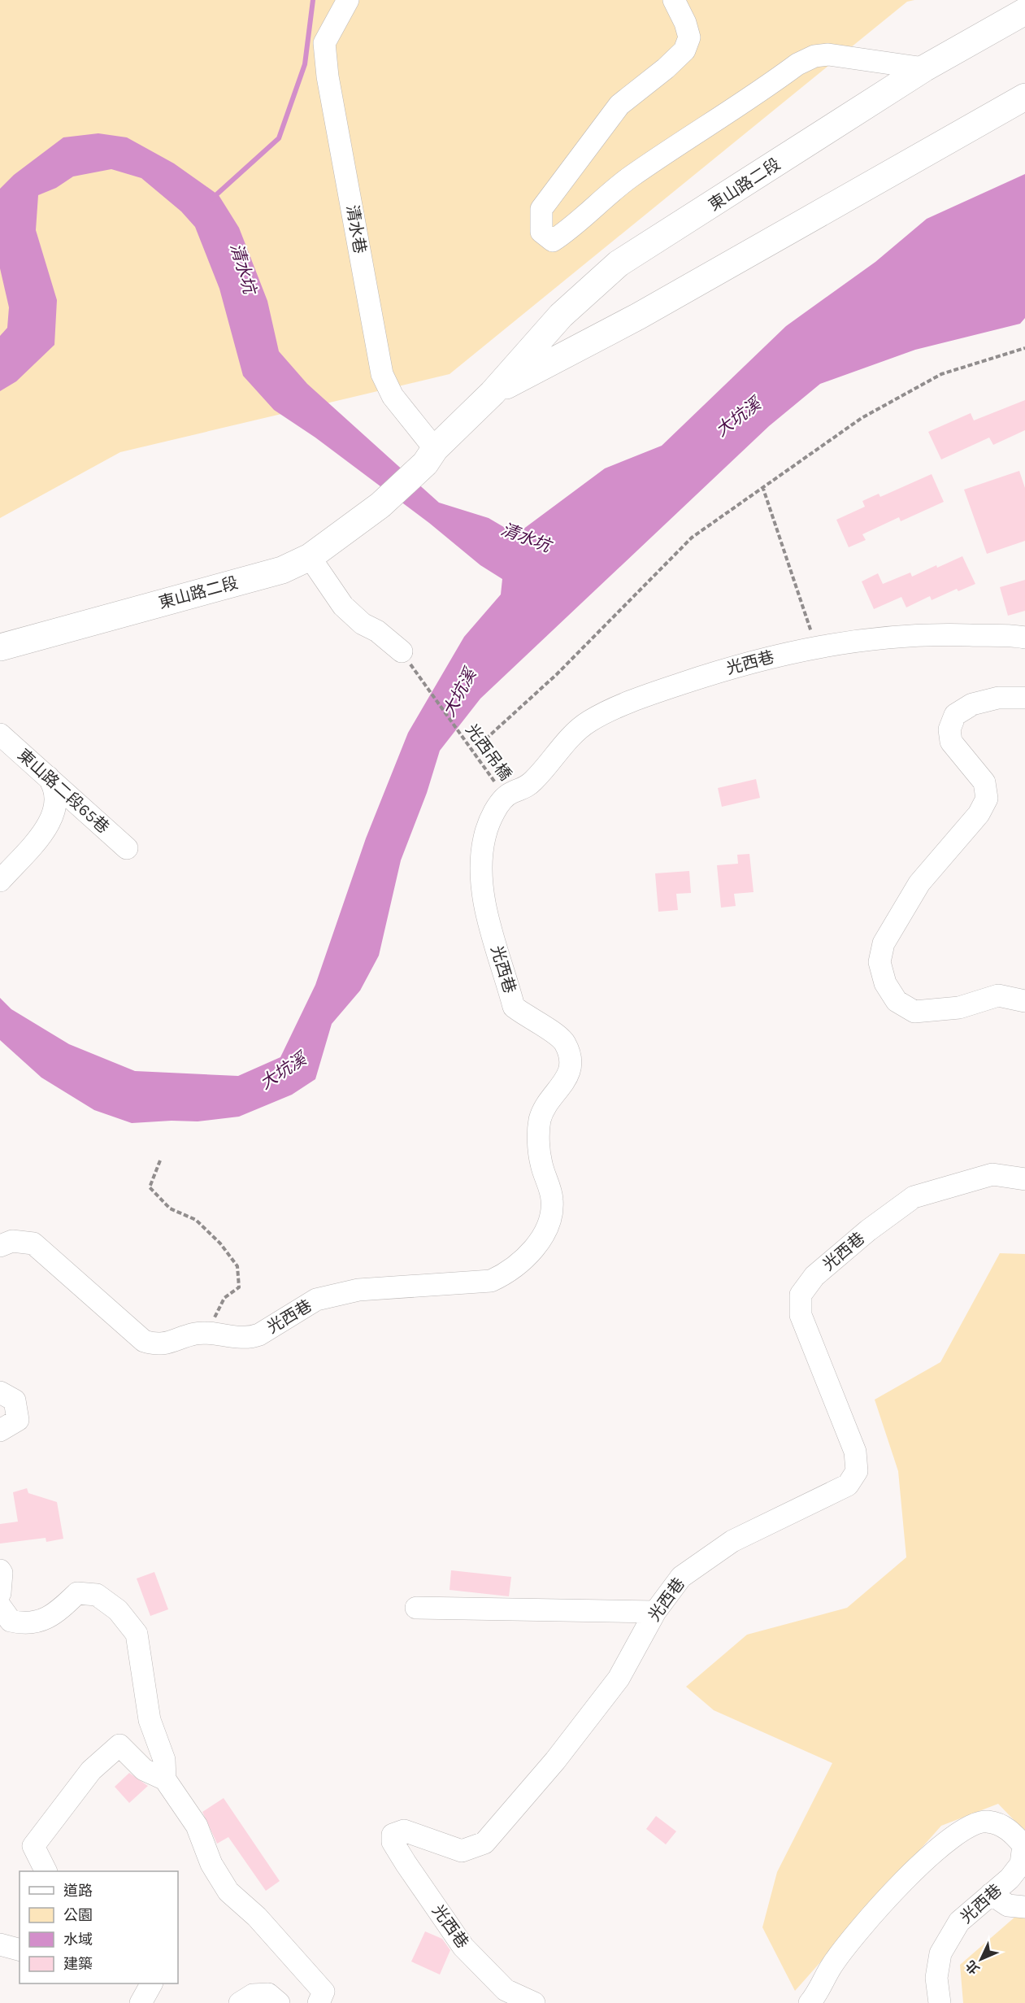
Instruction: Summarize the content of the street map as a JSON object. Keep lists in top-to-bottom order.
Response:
{
  "streets": {
    "main road": ["東山路二段"],
    "lane": ["清水巷", "光西巷", "東山路二段65巷"],
    "path": ["光西吊橋"]
  },
  "crossings": [
    ["東山路二段", "清水巷"],
    ["光西巷", "光西吊橋"]
  ],
  "water": ["清水坑", "大坑溪"],
  "legend": [
    "道路",
    "公園",
    "水域",
    "建築"
  ],
  "north": "bottom left"
}
